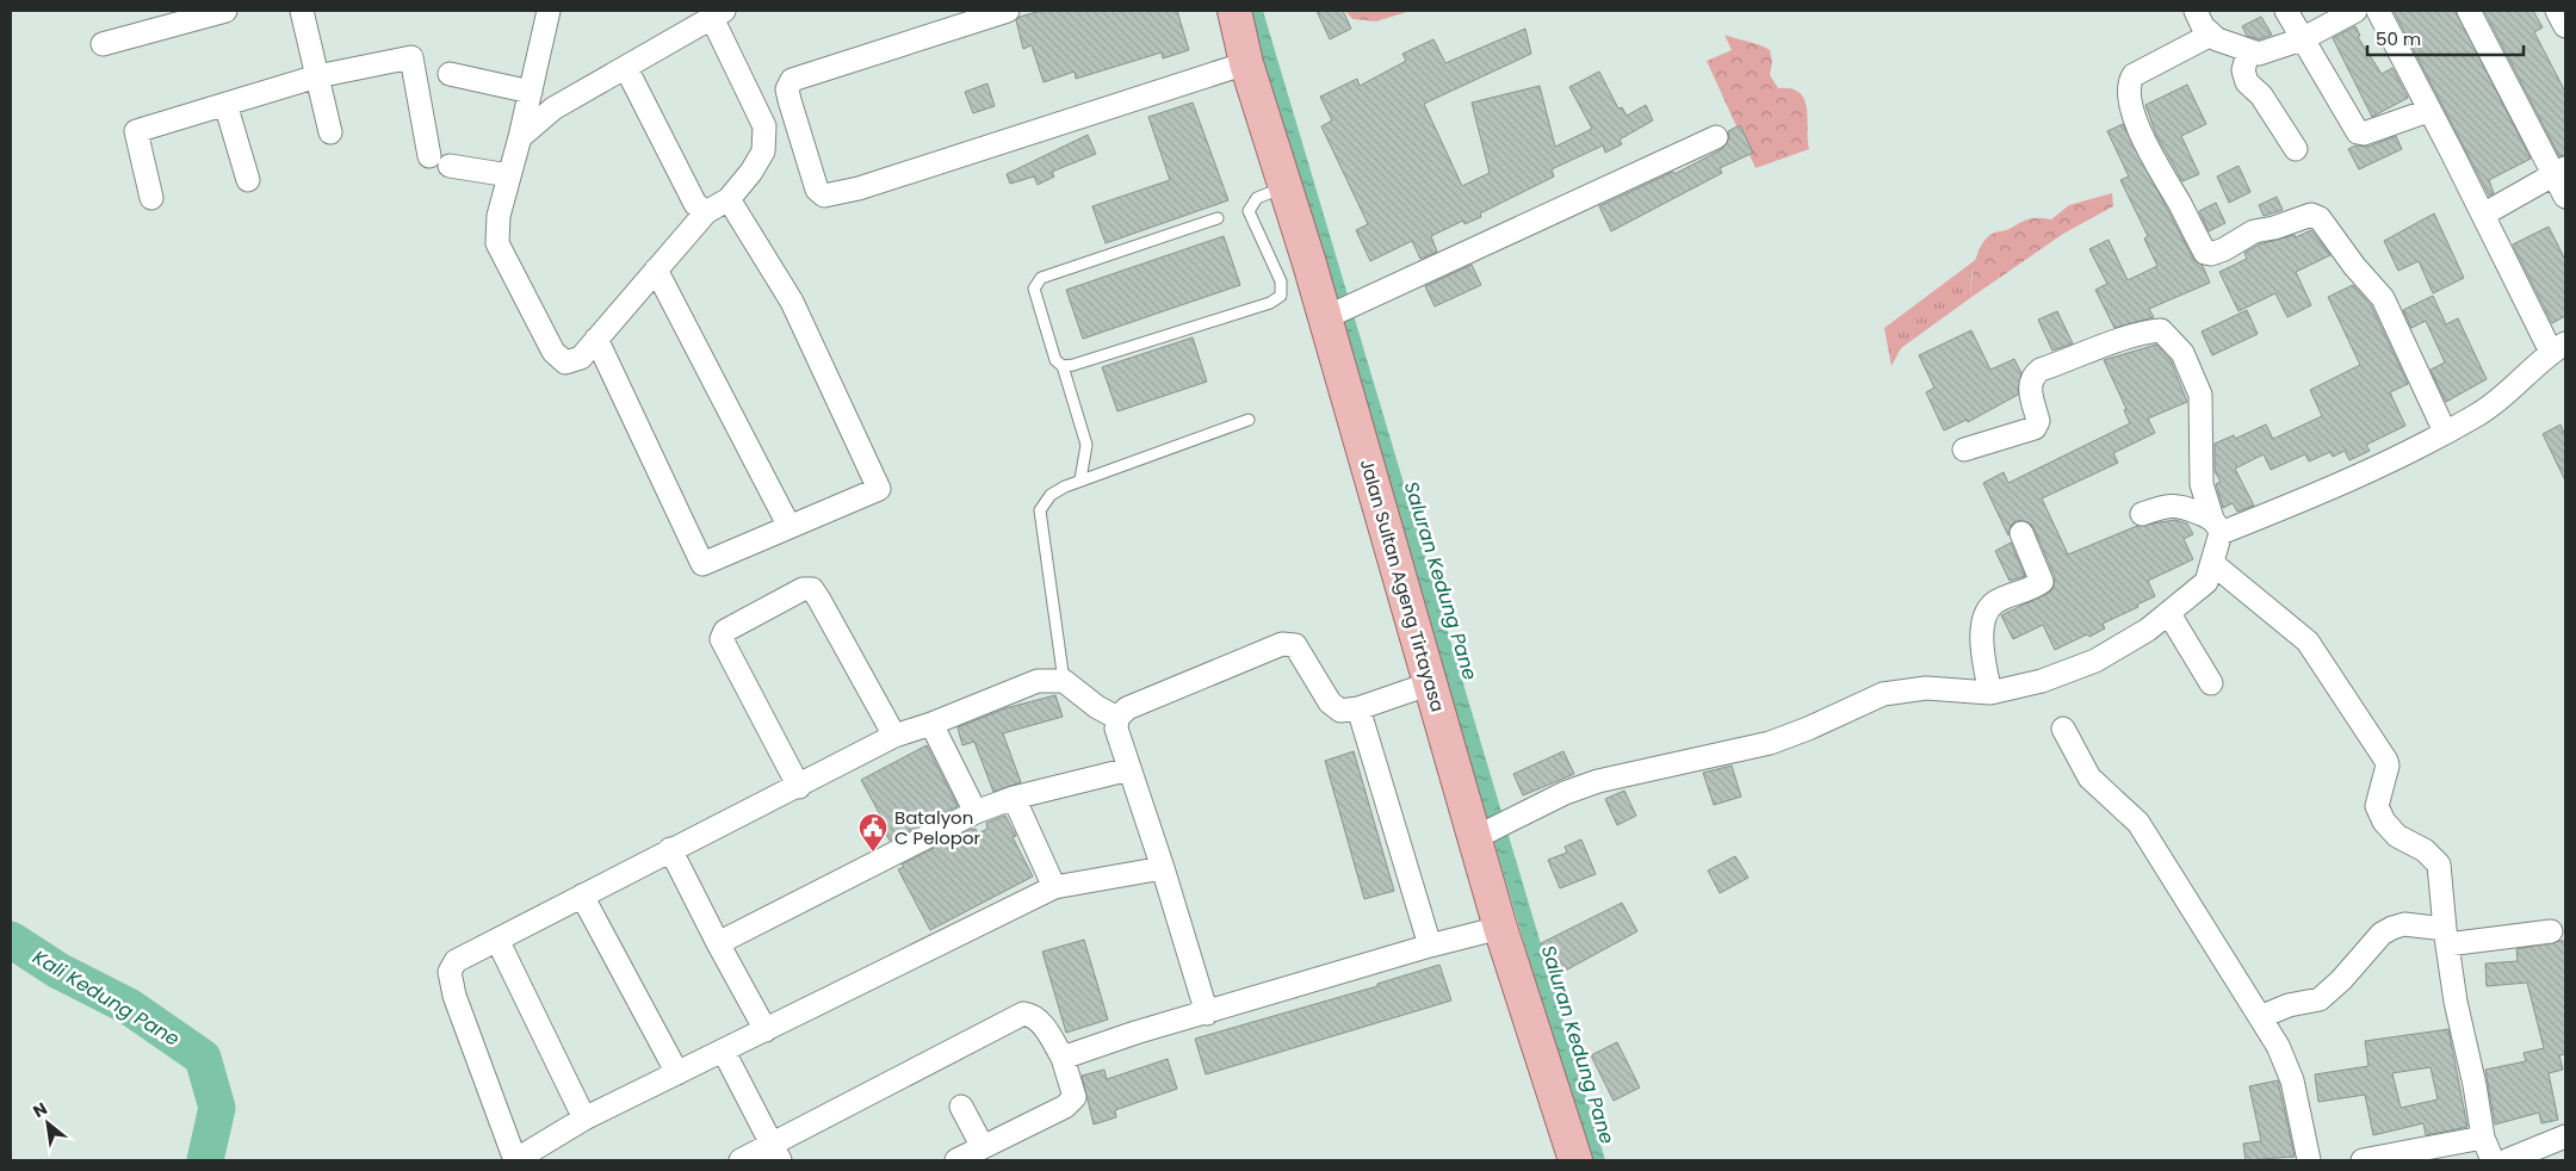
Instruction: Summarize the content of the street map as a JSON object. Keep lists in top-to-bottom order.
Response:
{
  "streets": {
    "main road": ["Jalan Sultan Ageng Tirtayasa"]
  },
  "water": ["Saluran Kedung Pane", "Kali Kedung Pane"],
  "places": {
    "public building": ["Batalyon C Pelopor"]
  },
  "scale_bar": "50 m",
  "north": "top left"
}
